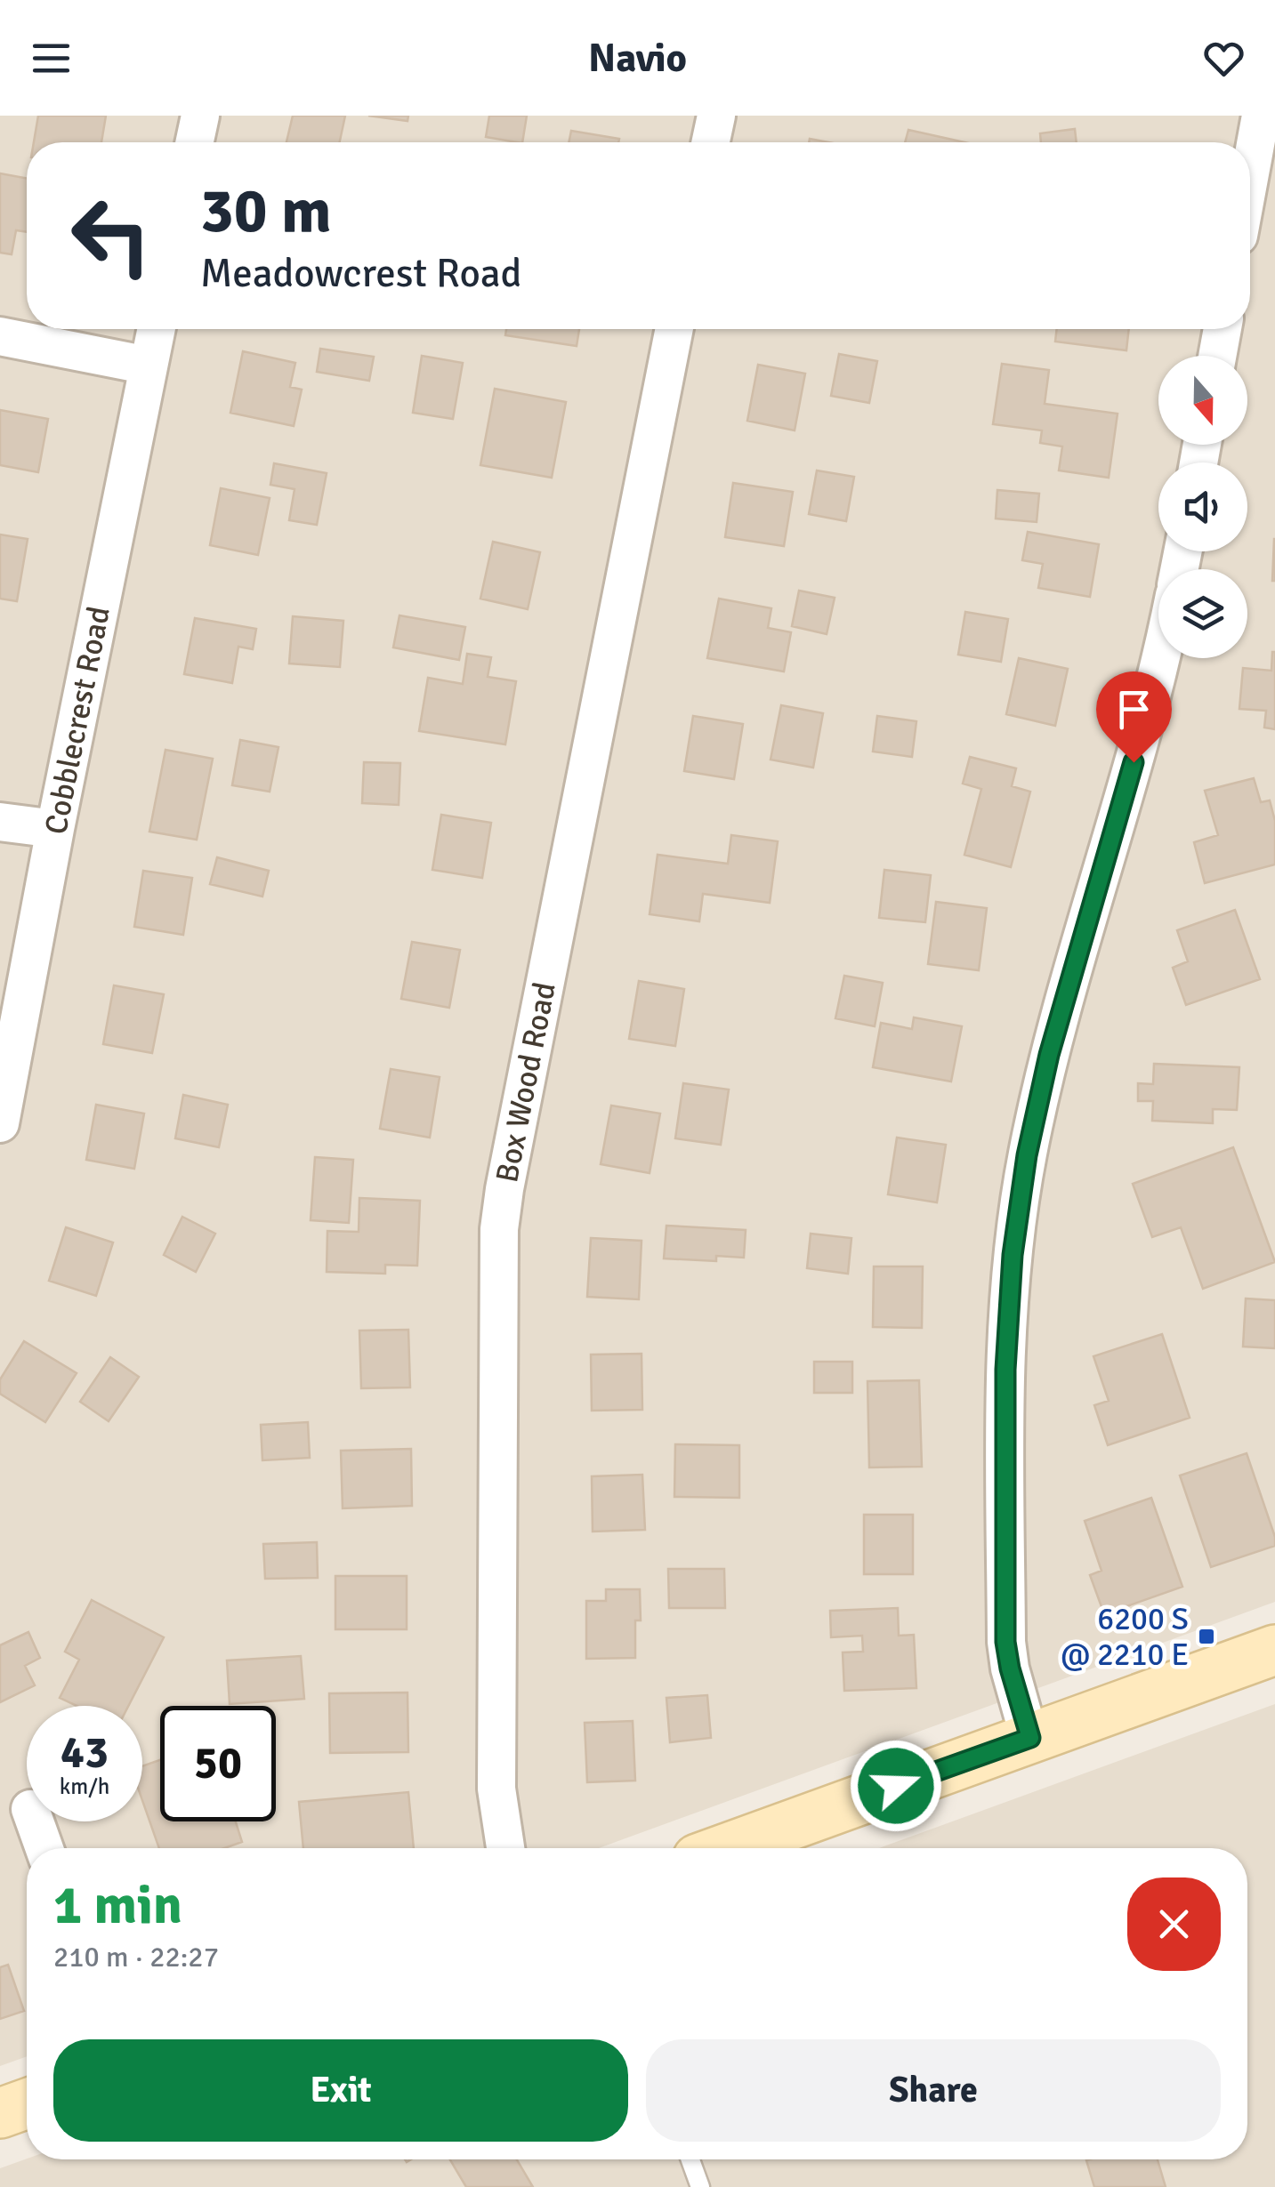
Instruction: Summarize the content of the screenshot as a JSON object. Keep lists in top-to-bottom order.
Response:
{
  "streets": {
    "street": ["Cobblecrest Road", "Box Wood Road"]
  },
  "places": {
    "transit": ["6200 S @ 2210 E"]
  },
  "north": "bottom",
  "page": {
    "header": "Navio",
    "turn": ["30 m", "Meadowcrest Road"],
    "speed": "43 km/h",
    "limit": "50",
    "heading": ["1 min", "210 m · 22:27"],
    "buttons": ["Exit", "Share"]
  }
}
